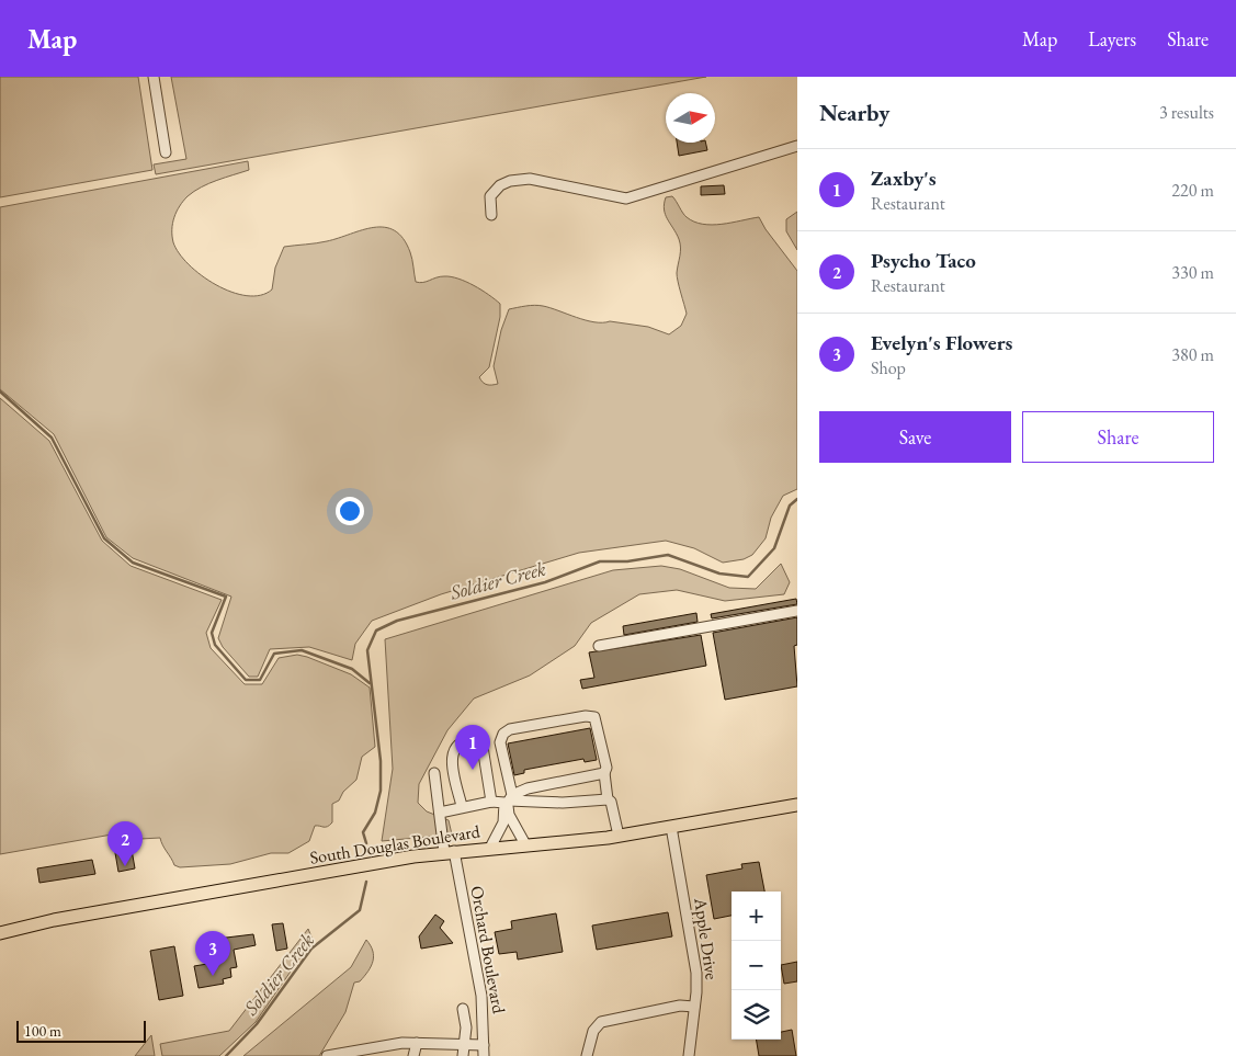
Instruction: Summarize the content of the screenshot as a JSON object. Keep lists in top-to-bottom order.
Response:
{
  "streets": {
    "main road": ["South Douglas Boulevard"],
    "street": ["Apple Drive", "Orchard Boulevard"]
  },
  "crossings": [
    ["South Douglas Boulevard", "Apple Drive"],
    ["South Douglas Boulevard", "Orchard Boulevard"]
  ],
  "water": ["Soldier Creek"],
  "scale_bar": "100 m",
  "north": "right",
  "page": {
    "header": "Map",
    "nav": ["Map", "Layers", "Share"],
    "heading": ["Nearby", "3 results"],
    "list": [
      {
        "mark": "1",
        "name": "Zaxby's",
        "note": "Restaurant",
        "value": "220 m"
      },
      {
        "mark": "2",
        "name": "Psycho Taco",
        "note": "Restaurant",
        "value": "330 m"
      },
      {
        "mark": "3",
        "name": "Evelyn's Flowers",
        "note": "Shop",
        "value": "380 m"
      }
    ],
    "buttons": ["Save", "Share"],
    "pins": ["1", "2", "3"],
    "map_buttons": ["+", "−"],
    "scale": "100 m"
  }
}
